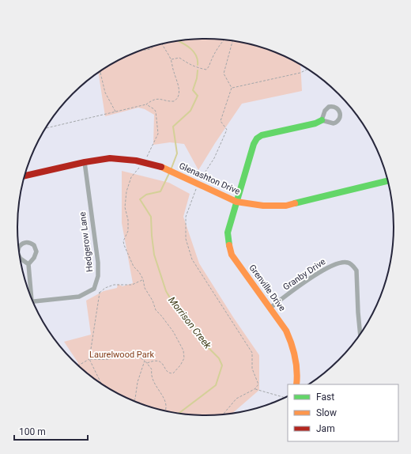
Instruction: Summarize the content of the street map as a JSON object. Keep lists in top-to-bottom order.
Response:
{
  "streets": {
    "street": [
      "Glenashton Drive",
      "Hedgerow Lane",
      "Granby Drive",
      "Grenville Drive"
    ]
  },
  "crossings": [
    ["Glenashton Drive", "Hedgerow Lane"],
    ["Glenashton Drive", "Grenville Drive"],
    ["Granby Drive", "Grenville Drive"]
  ],
  "water": ["Morrison Creek"],
  "parks": ["Laurelwood Park"],
  "legend": ["Fast", "Slow", "Jam"],
  "scale_bar": "100 m"
}
